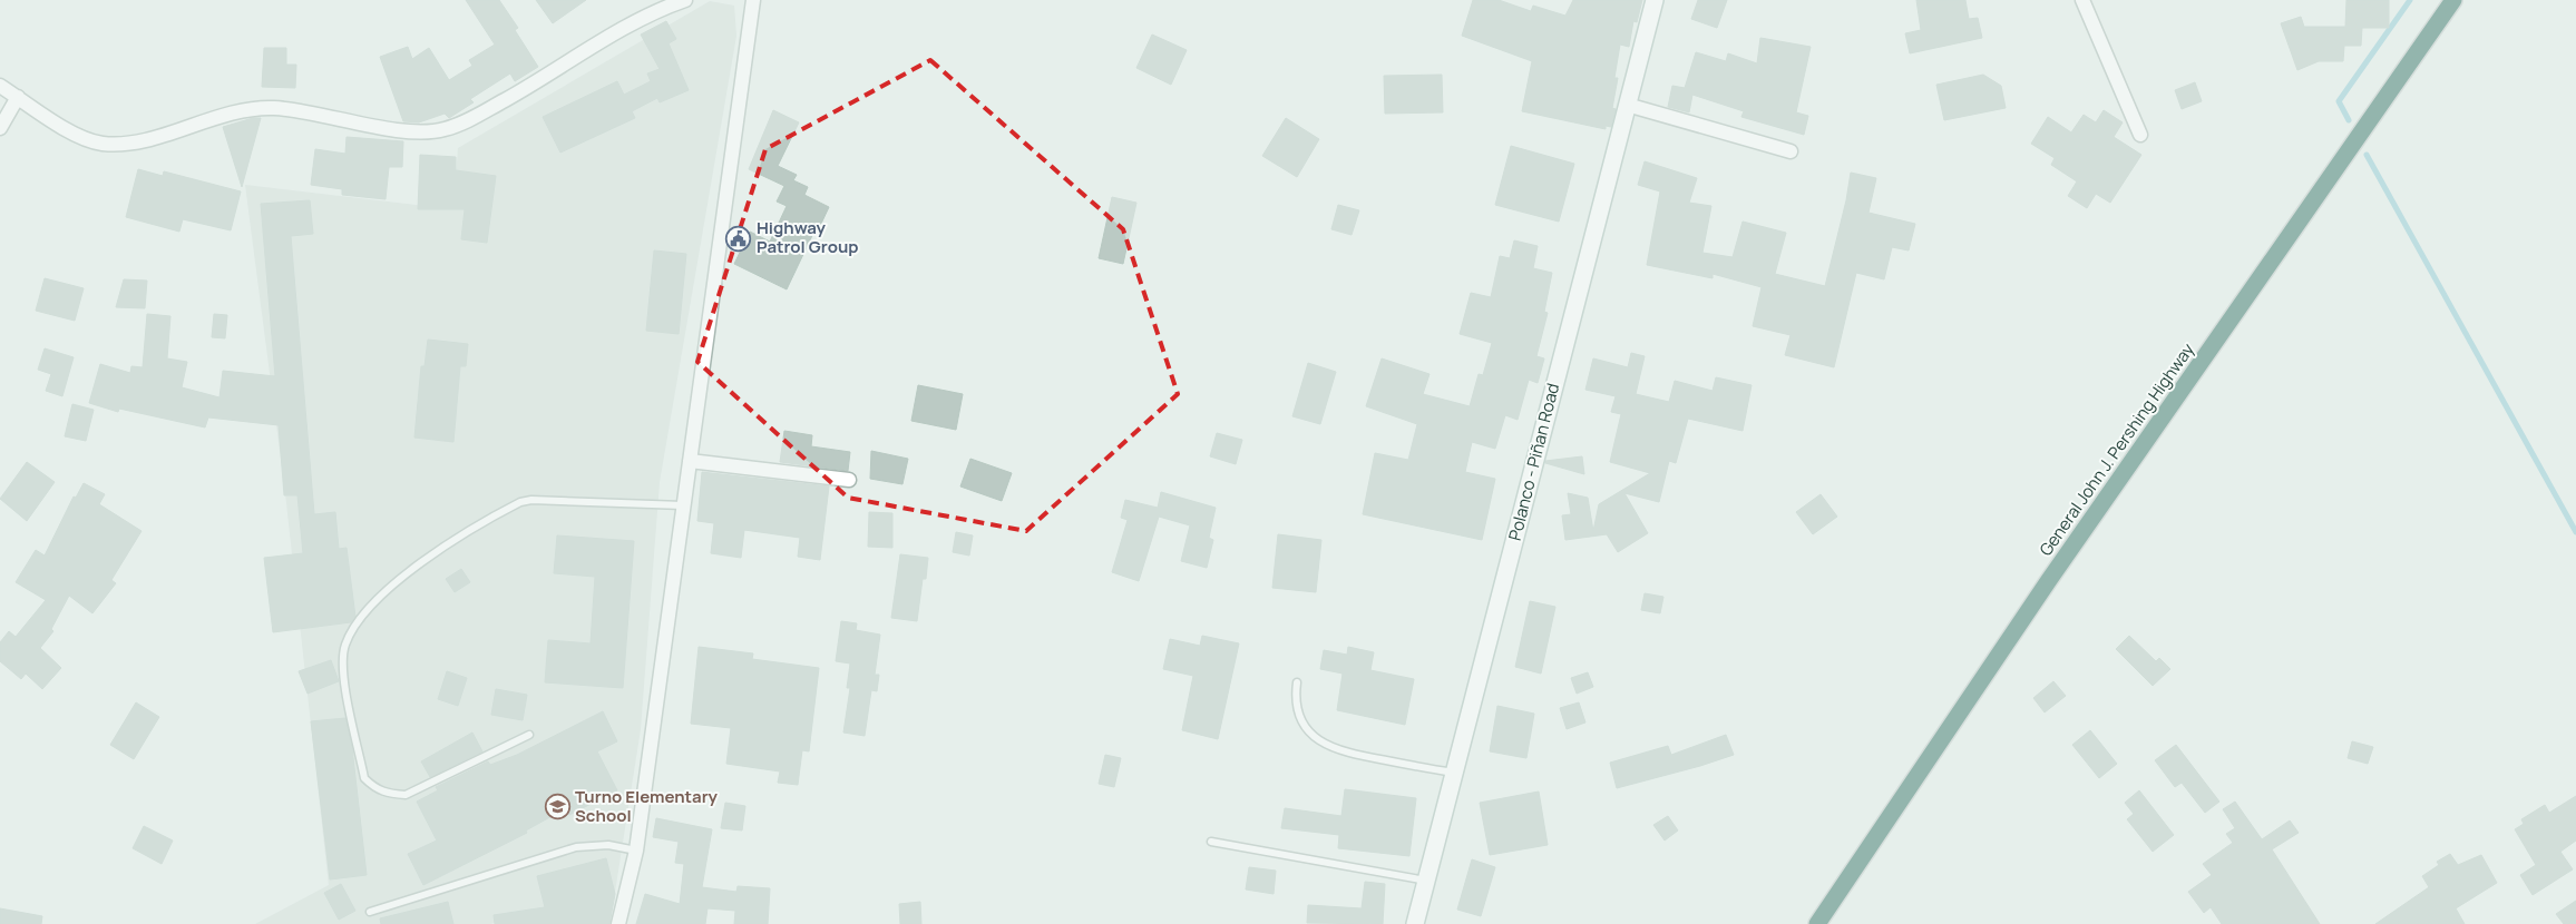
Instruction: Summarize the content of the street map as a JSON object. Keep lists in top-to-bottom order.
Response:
{
  "streets": {
    "highway": ["General John J. Pershing Highway"],
    "main road": ["Polanco - Piñan Road"]
  },
  "places": {
    "public building": ["Highway Patrol Group"],
    "school or university": ["Turno Elementary School"]
  }
}
